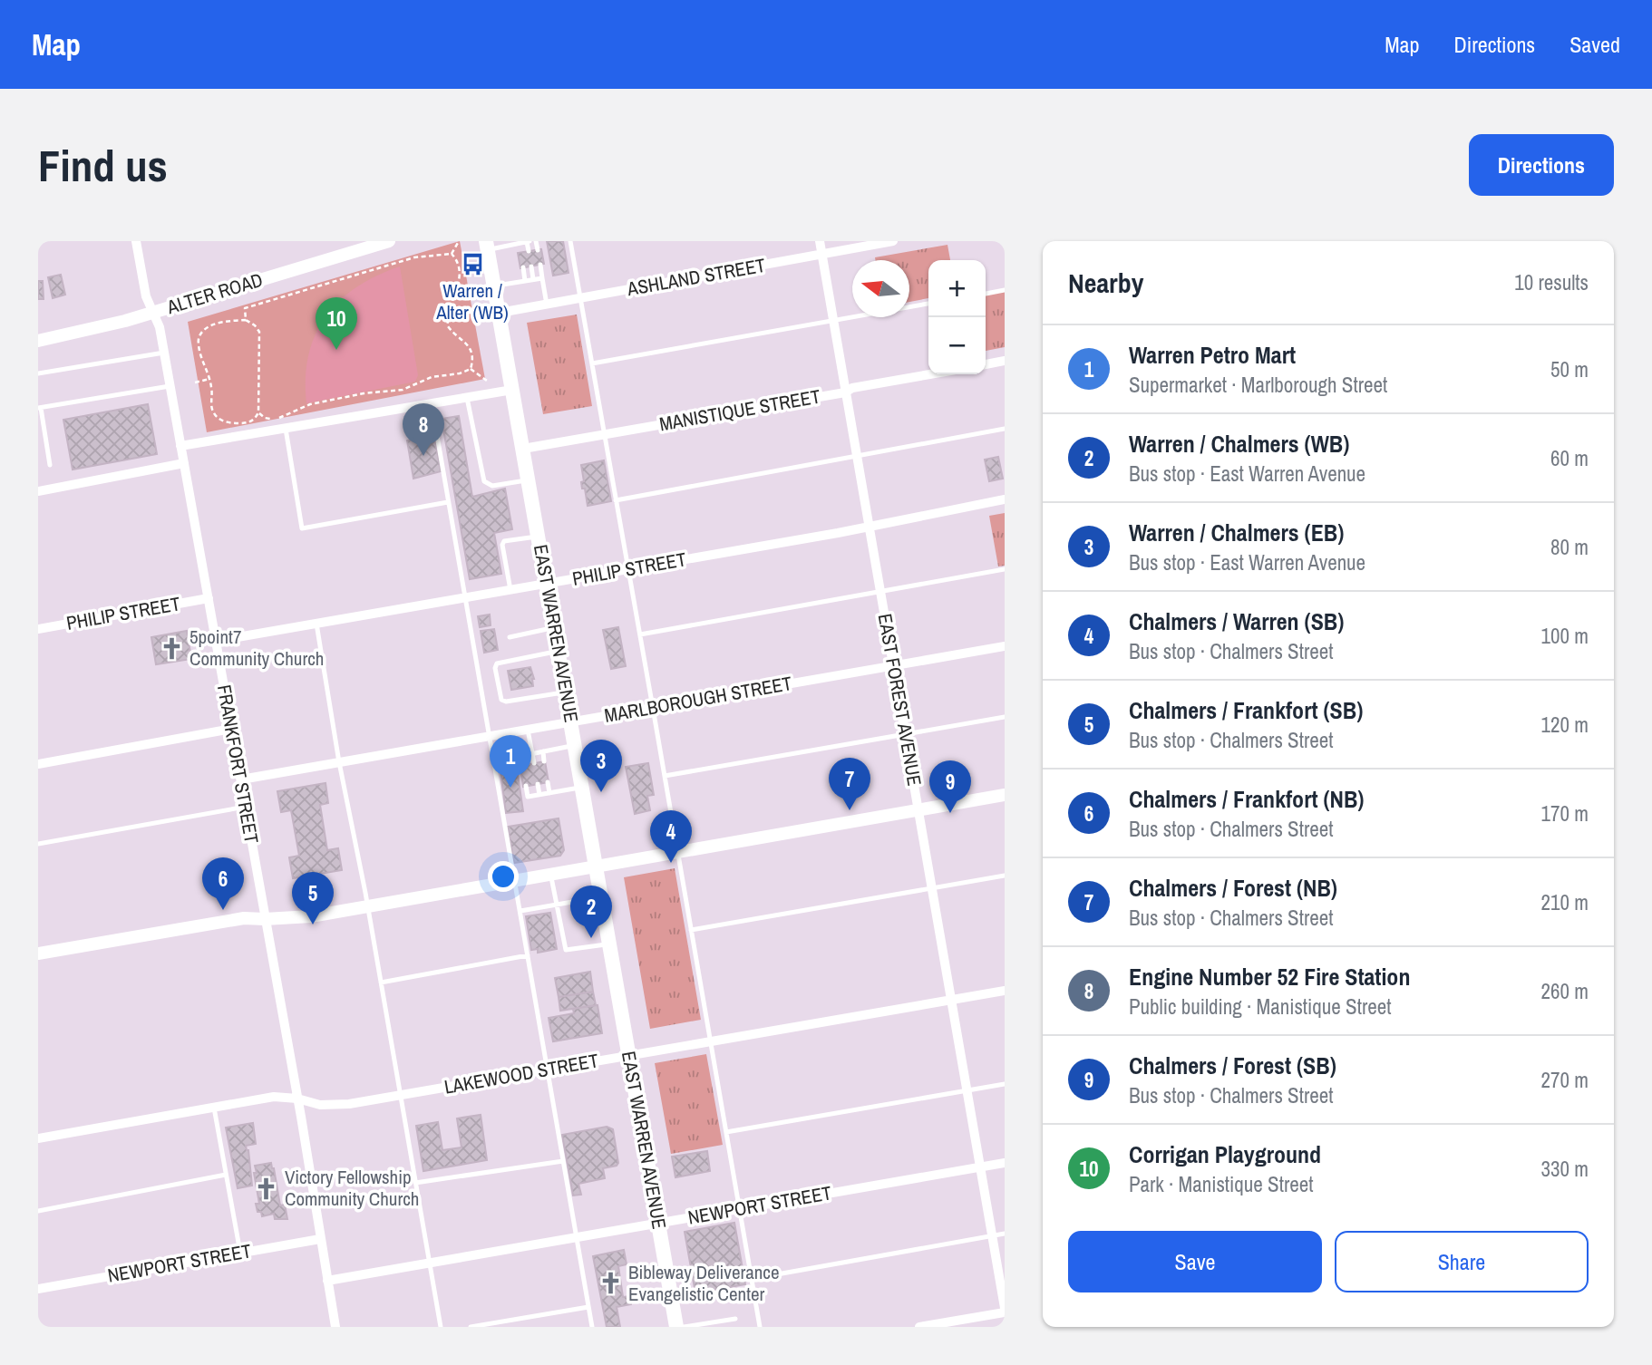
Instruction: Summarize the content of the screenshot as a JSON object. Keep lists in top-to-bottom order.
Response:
{
  "streets": {
    "main road": ["EAST WARREN AVENUE"],
    "street": [
      "ASHLAND STREET",
      "ALTER ROAD",
      "MANISTIQUE STREET",
      "PHILIP STREET",
      "MARLBOROUGH STREET",
      "EAST FOREST AVENUE",
      "FRANKFORT STREET",
      "LAKEWOOD STREET",
      "NEWPORT STREET"
    ]
  },
  "crossings": [
    ["ASHLAND STREET", "EAST WARREN AVENUE"],
    ["ASHLAND STREET", "EAST FOREST AVENUE"],
    ["ALTER ROAD", "FRANKFORT STREET"],
    ["MANISTIQUE STREET", "EAST WARREN AVENUE"],
    ["MANISTIQUE STREET", "EAST FOREST AVENUE"],
    ["PHILIP STREET", "EAST WARREN AVENUE"],
    ["PHILIP STREET", "EAST FOREST AVENUE"],
    ["PHILIP STREET", "FRANKFORT STREET"],
    ["EAST WARREN AVENUE", "MARLBOROUGH STREET"],
    ["EAST WARREN AVENUE", "LAKEWOOD STREET"],
    ["EAST WARREN AVENUE", "NEWPORT STREET"],
    ["MARLBOROUGH STREET", "EAST FOREST AVENUE"],
    ["MARLBOROUGH STREET", "FRANKFORT STREET"],
    ["EAST FOREST AVENUE", "LAKEWOOD STREET"],
    ["EAST FOREST AVENUE", "NEWPORT STREET"],
    ["FRANKFORT STREET", "LAKEWOOD STREET"],
    ["FRANKFORT STREET", "NEWPORT STREET"]
  ],
  "places": {
    "bus stop": ["Warren / Alter (WB)"],
    "church": ["5point7 Community Church", "Victory Fellowship Community Church", "Bibleway Deliverance Evangelistic Center"]
  },
  "north": "left",
  "page": {
    "header": "Map",
    "nav": ["Map", "Directions", "Saved"],
    "buttons": [
      "Directions",
      ["Save", "Share"]
    ],
    "title": "Find us",
    "heading": ["Nearby", "10 results"],
    "map_buttons": ["+", "−"],
    "pins": [
      "10",
      "8",
      "1",
      "3",
      "7",
      "9",
      "4",
      "6",
      "5",
      "2"
    ],
    "list": [
      {
        "mark": "1",
        "name": "Warren Petro Mart",
        "note": "Supermarket · Marlborough Street",
        "value": "50 m"
      },
      {
        "mark": "2",
        "name": "Warren / Chalmers (WB)",
        "note": "Bus stop · East Warren Avenue",
        "value": "60 m"
      },
      {
        "mark": "3",
        "name": "Warren / Chalmers (EB)",
        "note": "Bus stop · East Warren Avenue",
        "value": "80 m"
      },
      {
        "mark": "4",
        "name": "Chalmers / Warren (SB)",
        "note": "Bus stop · Chalmers Street",
        "value": "100 m"
      },
      {
        "mark": "5",
        "name": "Chalmers / Frankfort (SB)",
        "note": "Bus stop · Chalmers Street",
        "value": "120 m"
      },
      {
        "mark": "6",
        "name": "Chalmers / Frankfort (NB)",
        "note": "Bus stop · Chalmers Street",
        "value": "170 m"
      },
      {
        "mark": "7",
        "name": "Chalmers / Forest (NB)",
        "note": "Bus stop · Chalmers Street",
        "value": "210 m"
      },
      {
        "mark": "8",
        "name": "Engine Number 52 Fire Station",
        "note": "Public building · Manistique Street",
        "value": "260 m"
      },
      {
        "mark": "9",
        "name": "Chalmers / Forest (SB)",
        "note": "Bus stop · Chalmers Street",
        "value": "270 m"
      },
      {
        "mark": "10",
        "name": "Corrigan Playground",
        "note": "Park · Manistique Street",
        "value": "330 m"
      }
    ]
  }
}
